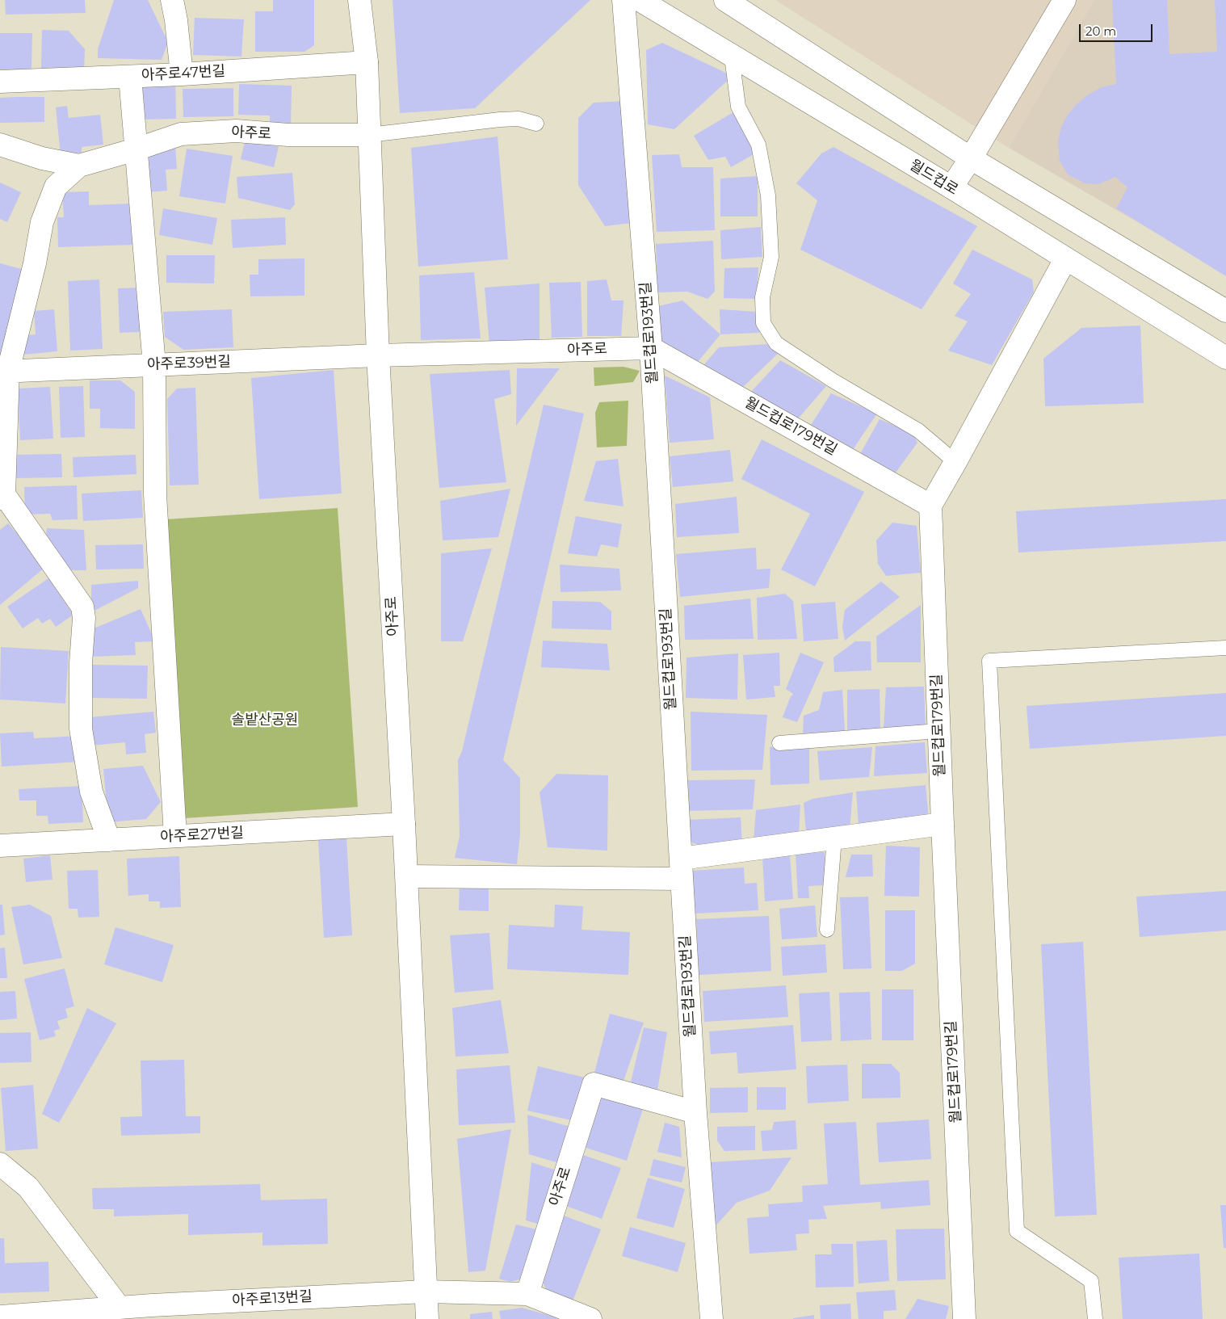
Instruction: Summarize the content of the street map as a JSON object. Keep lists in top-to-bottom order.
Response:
{
  "streets": {
    "street": [
      "아주로47번길",
      "아주로",
      "월드컵로",
      "월드컵로193번길",
      "아주로39번길",
      "월드컵로179번길",
      "아주로27번길",
      "아주로13번길"
    ]
  },
  "crossings": [
    ["아주로47번길", "아주로"],
    ["아주로", "월드컵로193번길"],
    ["아주로", "아주로39번길"],
    ["아주로", "월드컵로179번길"],
    ["아주로", "아주로27번길"],
    ["아주로", "아주로13번길"],
    ["월드컵로193번길", "월드컵로179번길"]
  ],
  "parks": ["솔밭산공원"],
  "scale_bar": "20 m"
}
